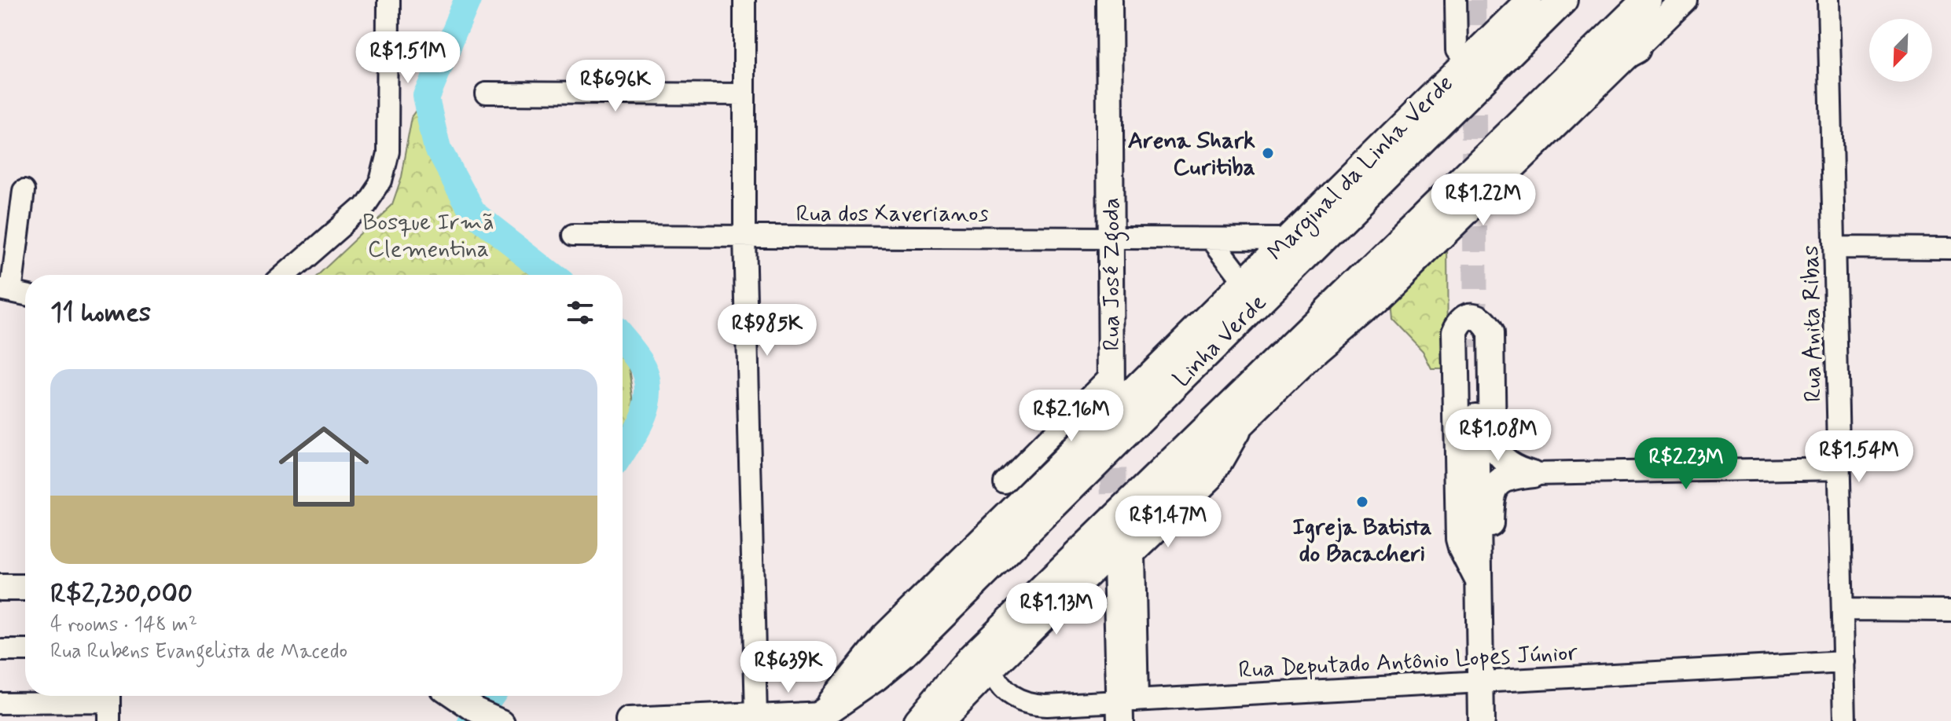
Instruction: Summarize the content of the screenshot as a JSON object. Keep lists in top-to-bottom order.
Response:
{
  "streets": {
    "highway": ["Linha Verde"],
    "main road": ["Marginal da Linha Verde", "Rua José Zgoda"],
    "street": ["Rua dos Xaverianos", "Rua Anita Ribas", "Rua Deputado Antônio Lopes Júnior"]
  },
  "crossings": [
    ["Marginal da Linha Verde", "Rua dos Xaverianos"],
    ["Marginal da Linha Verde", "Linha Verde"],
    ["Rua dos Xaverianos", "Rua José Zgoda"],
    ["Rua Anita Ribas", "Rua Deputado Antônio Lopes Júnior"]
  ],
  "parks": ["Bosque Irmã Clementina"],
  "places": ["Arena Shark Curitiba", "Igreja Batista do Bacacheri"],
  "north": "bottom left",
  "page": {
    "price": [
      "R$1.51M",
      "R$696K",
      "R$1.22M",
      "R$985K",
      "R$2.16M",
      "R$1.08M",
      "R$1.54M",
      "R$2.23M",
      "R$1.47M",
      "R$1.13M",
      "R$639K"
    ],
    "heading": "11 homes",
    "list": [
      {
        "name": "R$2,230,000",
        "note": "4 rooms · 148 m² · Rua Rubens Evangelista de Macedo"
      }
    ]
  }
}
